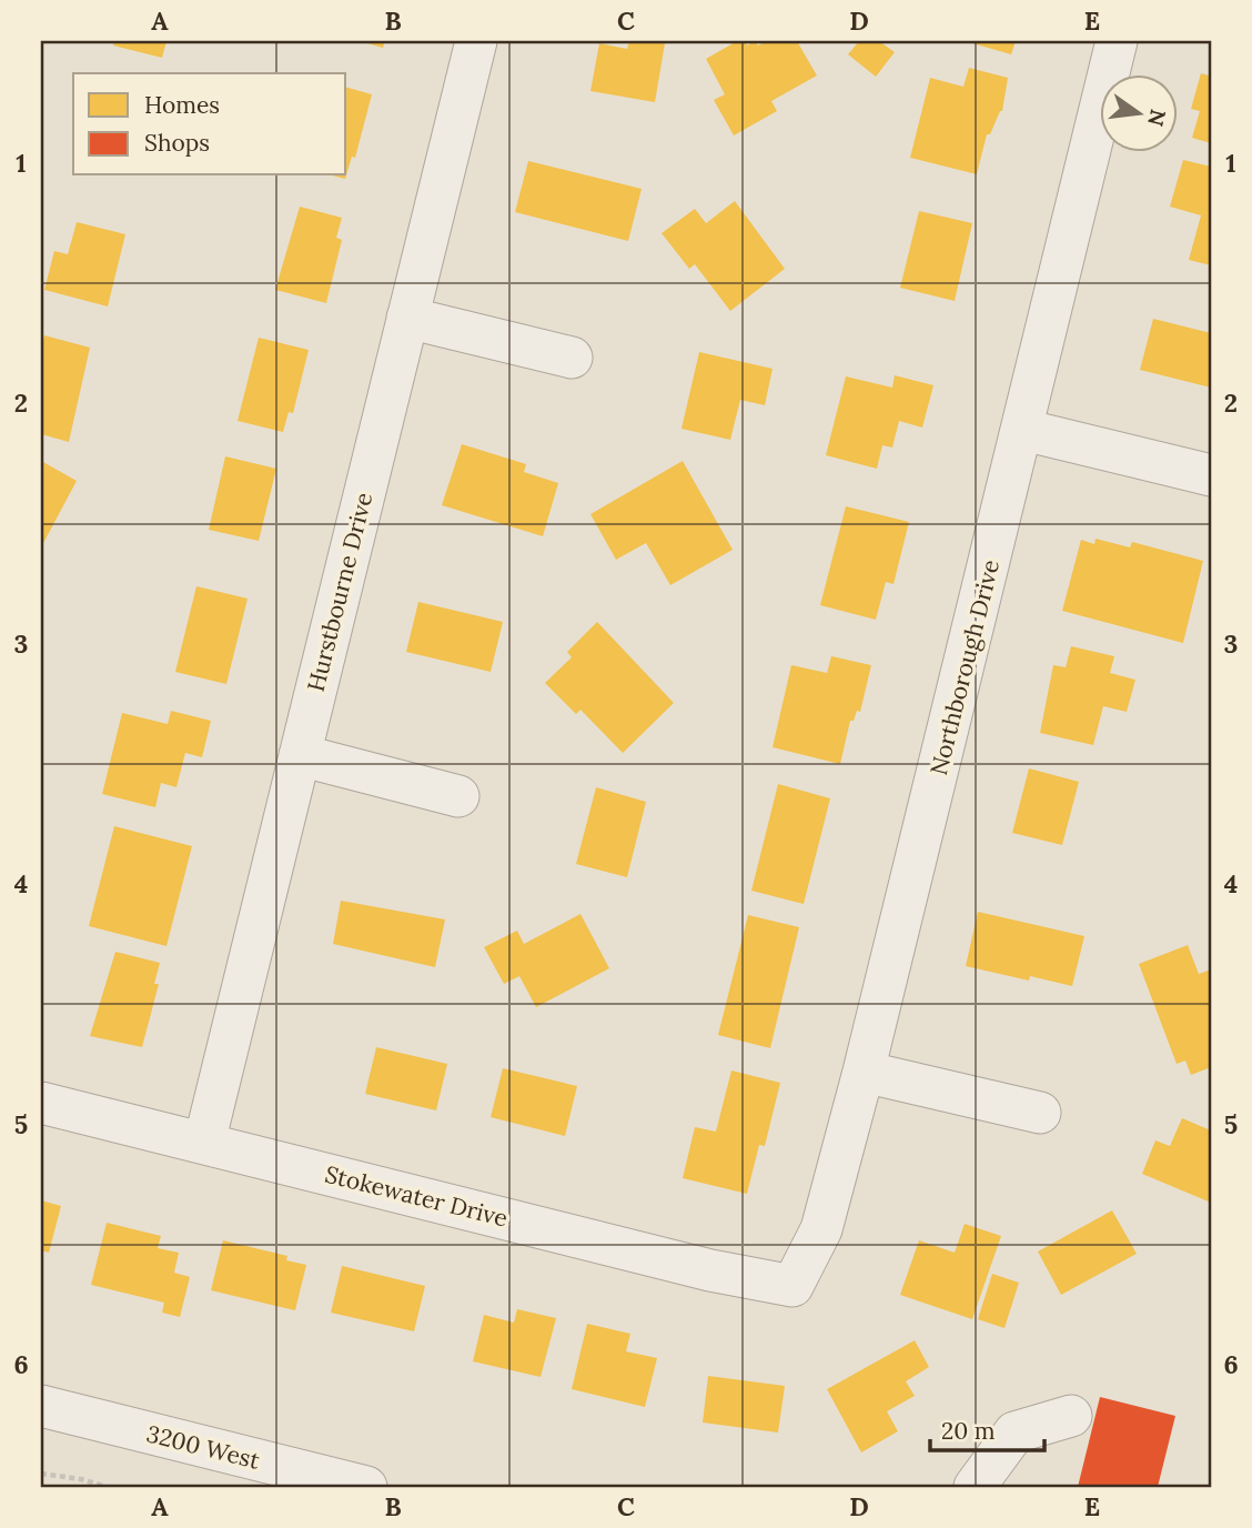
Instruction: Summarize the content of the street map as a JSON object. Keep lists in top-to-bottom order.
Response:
{
  "streets": {
    "street": [
      "Hurstbourne Drive",
      "Northborough Drive",
      "Stokewater Drive",
      "3200 West"
    ]
  },
  "crossings": [
    ["Hurstbourne Drive", "Stokewater Drive"],
    ["Northborough Drive", "Stokewater Drive"]
  ],
  "legend": ["Homes", "Shops"],
  "scale_bar": "20 m",
  "north": "right",
  "grid": {
    "columns": [
      "A",
      "B",
      "C",
      "D",
      "E"
    ],
    "rows": [
      "1",
      "2",
      "3",
      "4",
      "5",
      "6"
    ]
  }
}
